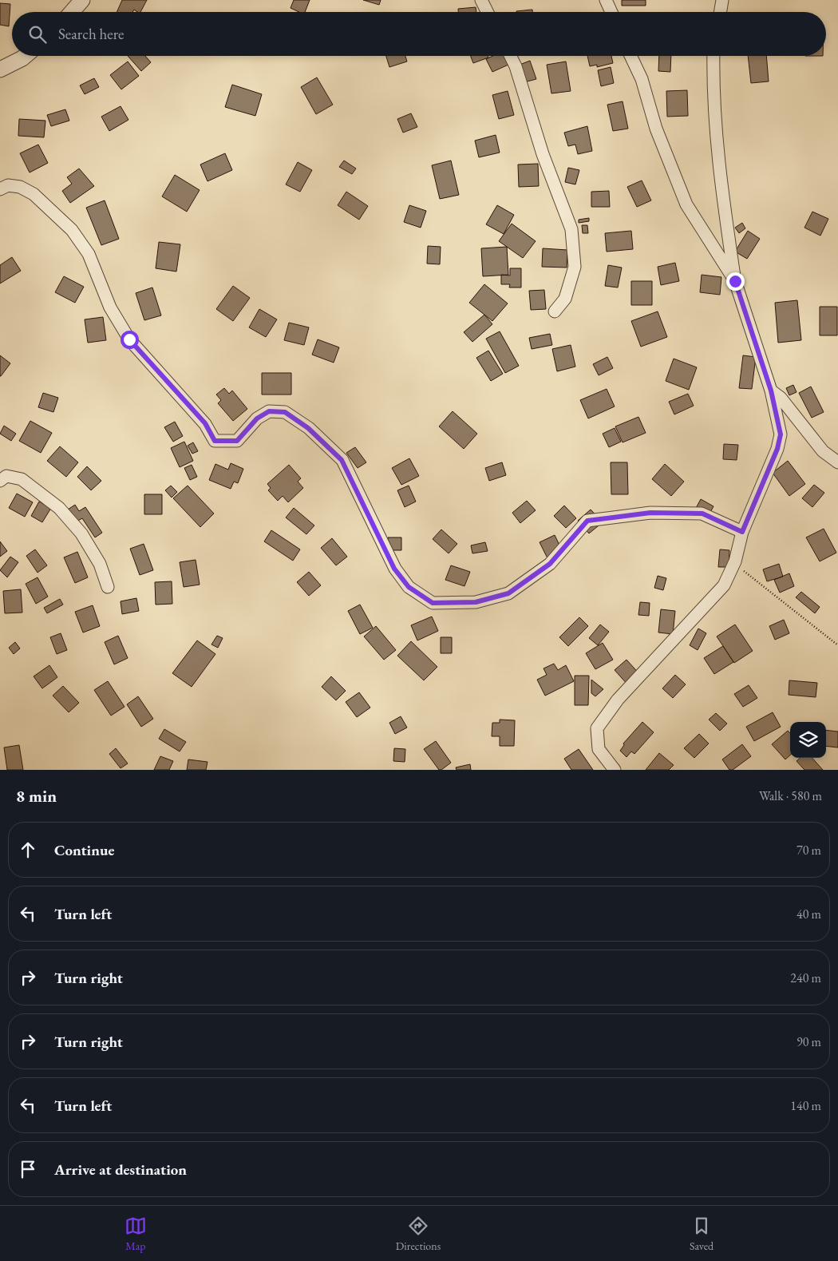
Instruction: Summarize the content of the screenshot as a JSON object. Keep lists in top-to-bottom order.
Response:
{
  "page": {
    "search": "Search here",
    "heading": ["8 min", "Walk · 580 m"],
    "list": [
      ["Continue", "70 m"],
      ["Turn left", "40 m"],
      ["Turn right", "240 m"],
      ["Turn right", "90 m"],
      ["Turn left", "140 m"],
      "Arrive at destination"
    ],
    "nav": ["Map", "Directions", "Saved"]
  }
}
